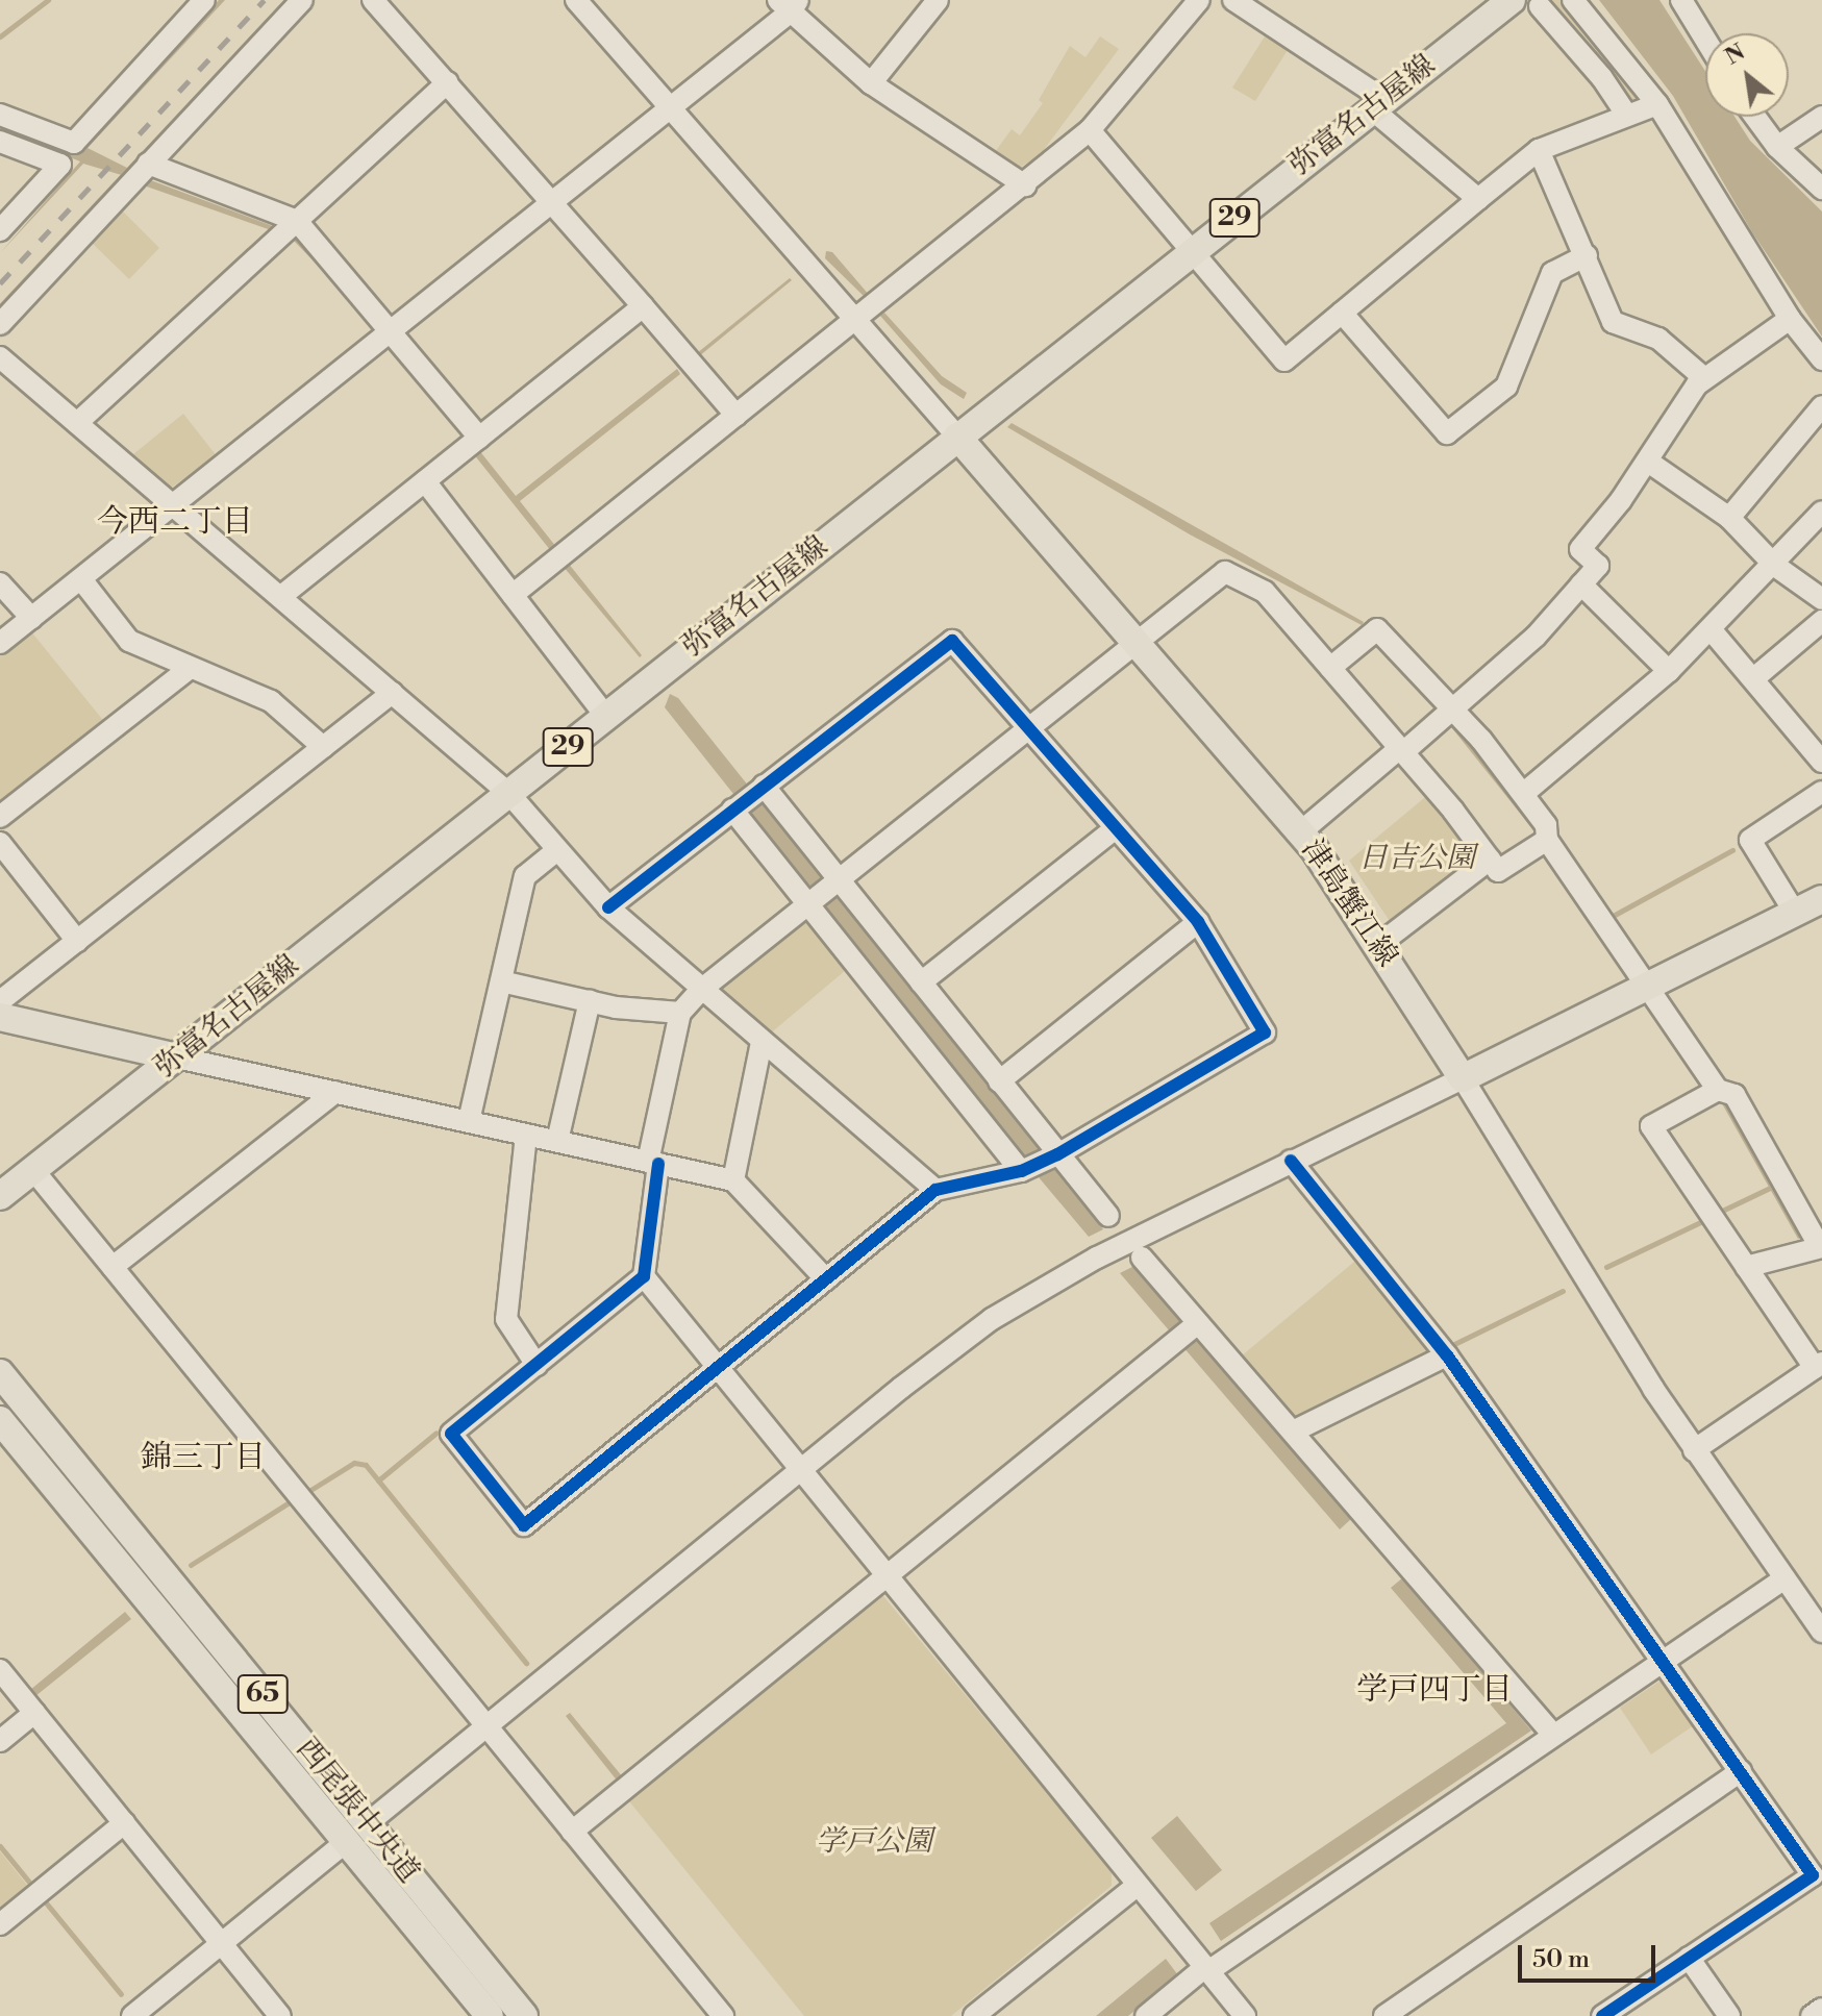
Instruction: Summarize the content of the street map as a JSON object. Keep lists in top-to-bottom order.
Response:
{
  "streets": {
    "main road": [
      "弥富名古屋線",
      "29",
      "津島蟹江線",
      "65",
      "西尾張中央道"
    ]
  },
  "crossings": [
    ["弥富名古屋線", "津島蟹江線"]
  ],
  "districts": ["今西二丁目", "錦三丁目", "学戸四丁目"],
  "parks": ["日吉公園", "学戸公園"],
  "scale_bar": "50 m",
  "north": "top left"
}
